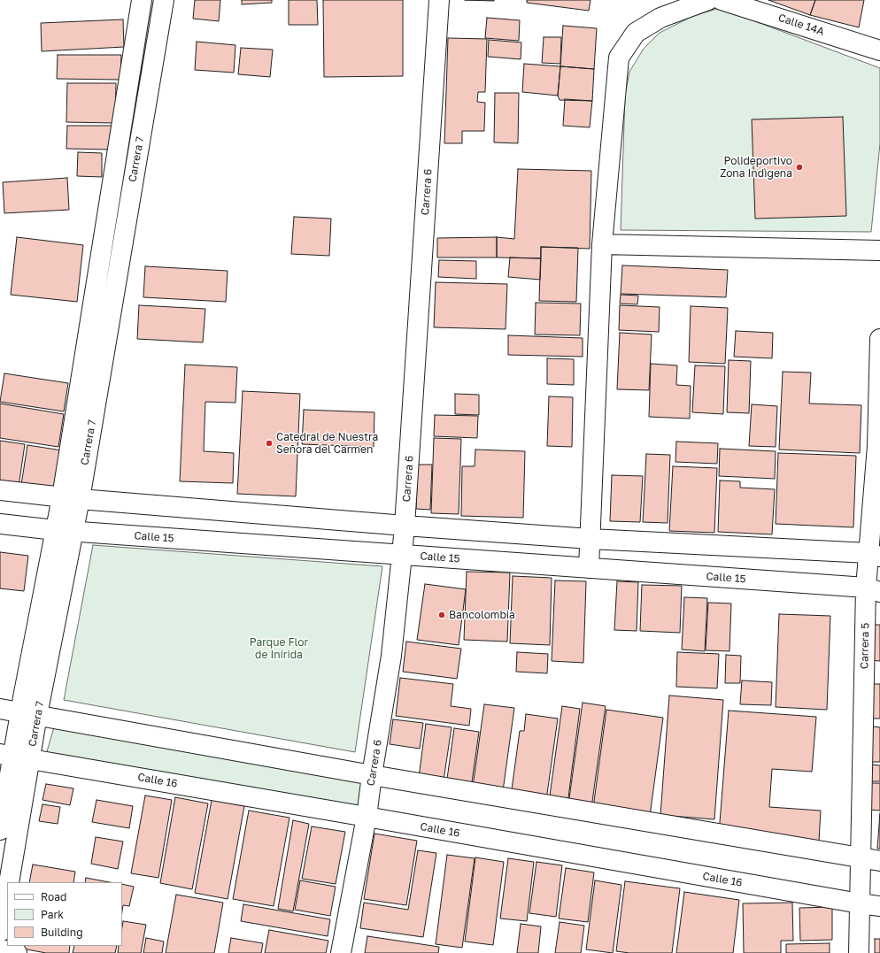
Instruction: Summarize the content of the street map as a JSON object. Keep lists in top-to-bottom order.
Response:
{
  "streets": {
    "street": [
      "Calle 14A",
      "Carrera 7",
      "Carrera 6",
      "Calle 15",
      "Carrera 5",
      "Calle 16"
    ]
  },
  "crossings": [
    ["Carrera 7", "Calle 15"],
    ["Carrera 7", "Calle 16"],
    ["Carrera 6", "Calle 15"],
    ["Carrera 6", "Calle 16"],
    ["Calle 15", "Carrera 5"],
    ["Carrera 5", "Calle 16"]
  ],
  "parks": ["Parque Flor de Inírida"],
  "places": ["Polideportivo Zona Indìgena", "Catedral de Nuestra Señora del Carmen", "Bancolombia"],
  "legend": ["Road", "Park", "Building"]
}
